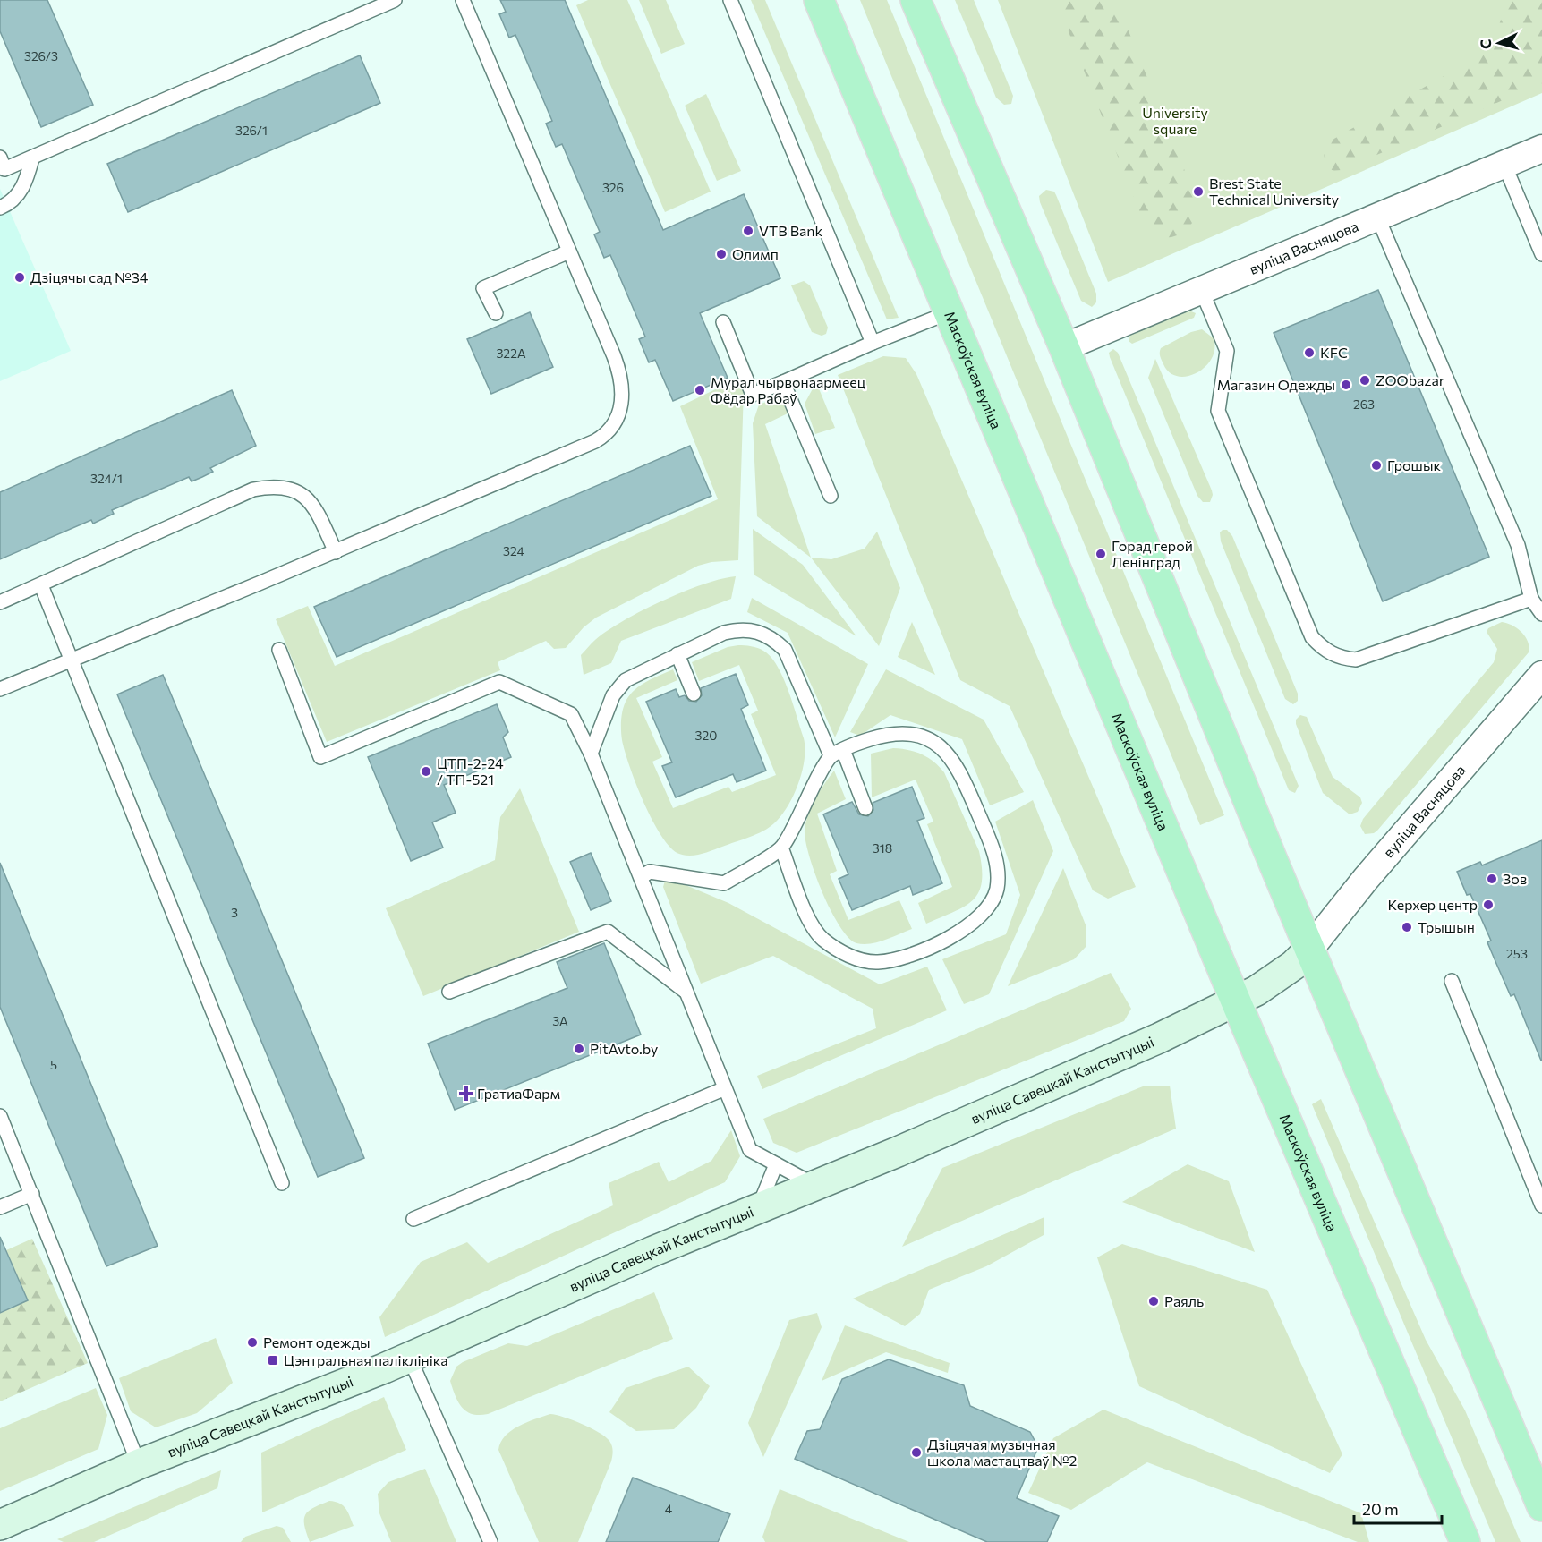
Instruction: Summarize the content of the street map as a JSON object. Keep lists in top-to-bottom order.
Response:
{
  "streets": {
    "main road": ["Маскоўская вуліца", "вуліца Савецкай Канстытуцыі"],
    "street": ["вуліца Васняцова"]
  },
  "crossings": [
    ["вуліца Васняцова", "вуліца Савецкай Канстытуцыі"],
    ["Маскоўская вуліца", "вуліца Савецкай Канстытуцыі"]
  ],
  "parks": ["University square"],
  "places": {
    "other": [
      "Brest State Technical University",
      "VTB Bank",
      "Олимп",
      "Дзіцячы сад №34",
      "KFC",
      "ZOObazar",
      "Магазин Одежды",
      "Мурал чырвонаармеец Фёдар Рабаў",
      "Грошык",
      "Горад герой Ленінград",
      "ЦТП-2-24 / ТП-521",
      "Зов",
      "Керхер центр",
      "Трышын",
      "PitAvto.by",
      "Раяль",
      "Ремонт одежды",
      "Дзіцячая музычная школа мастацтваў №2"
    ],
    "health": ["ГратиаФарм"],
    "transit": ["Цэнтральная паліклініка"]
  },
  "house_numbers": [
    "326/3",
    "326/1",
    "326",
    "322А",
    "263",
    "324/1",
    "324",
    "320",
    "318",
    "3",
    "253",
    "3А",
    "5",
    "4"
  ],
  "scale_bar": "20 m",
  "north": "left"
}
